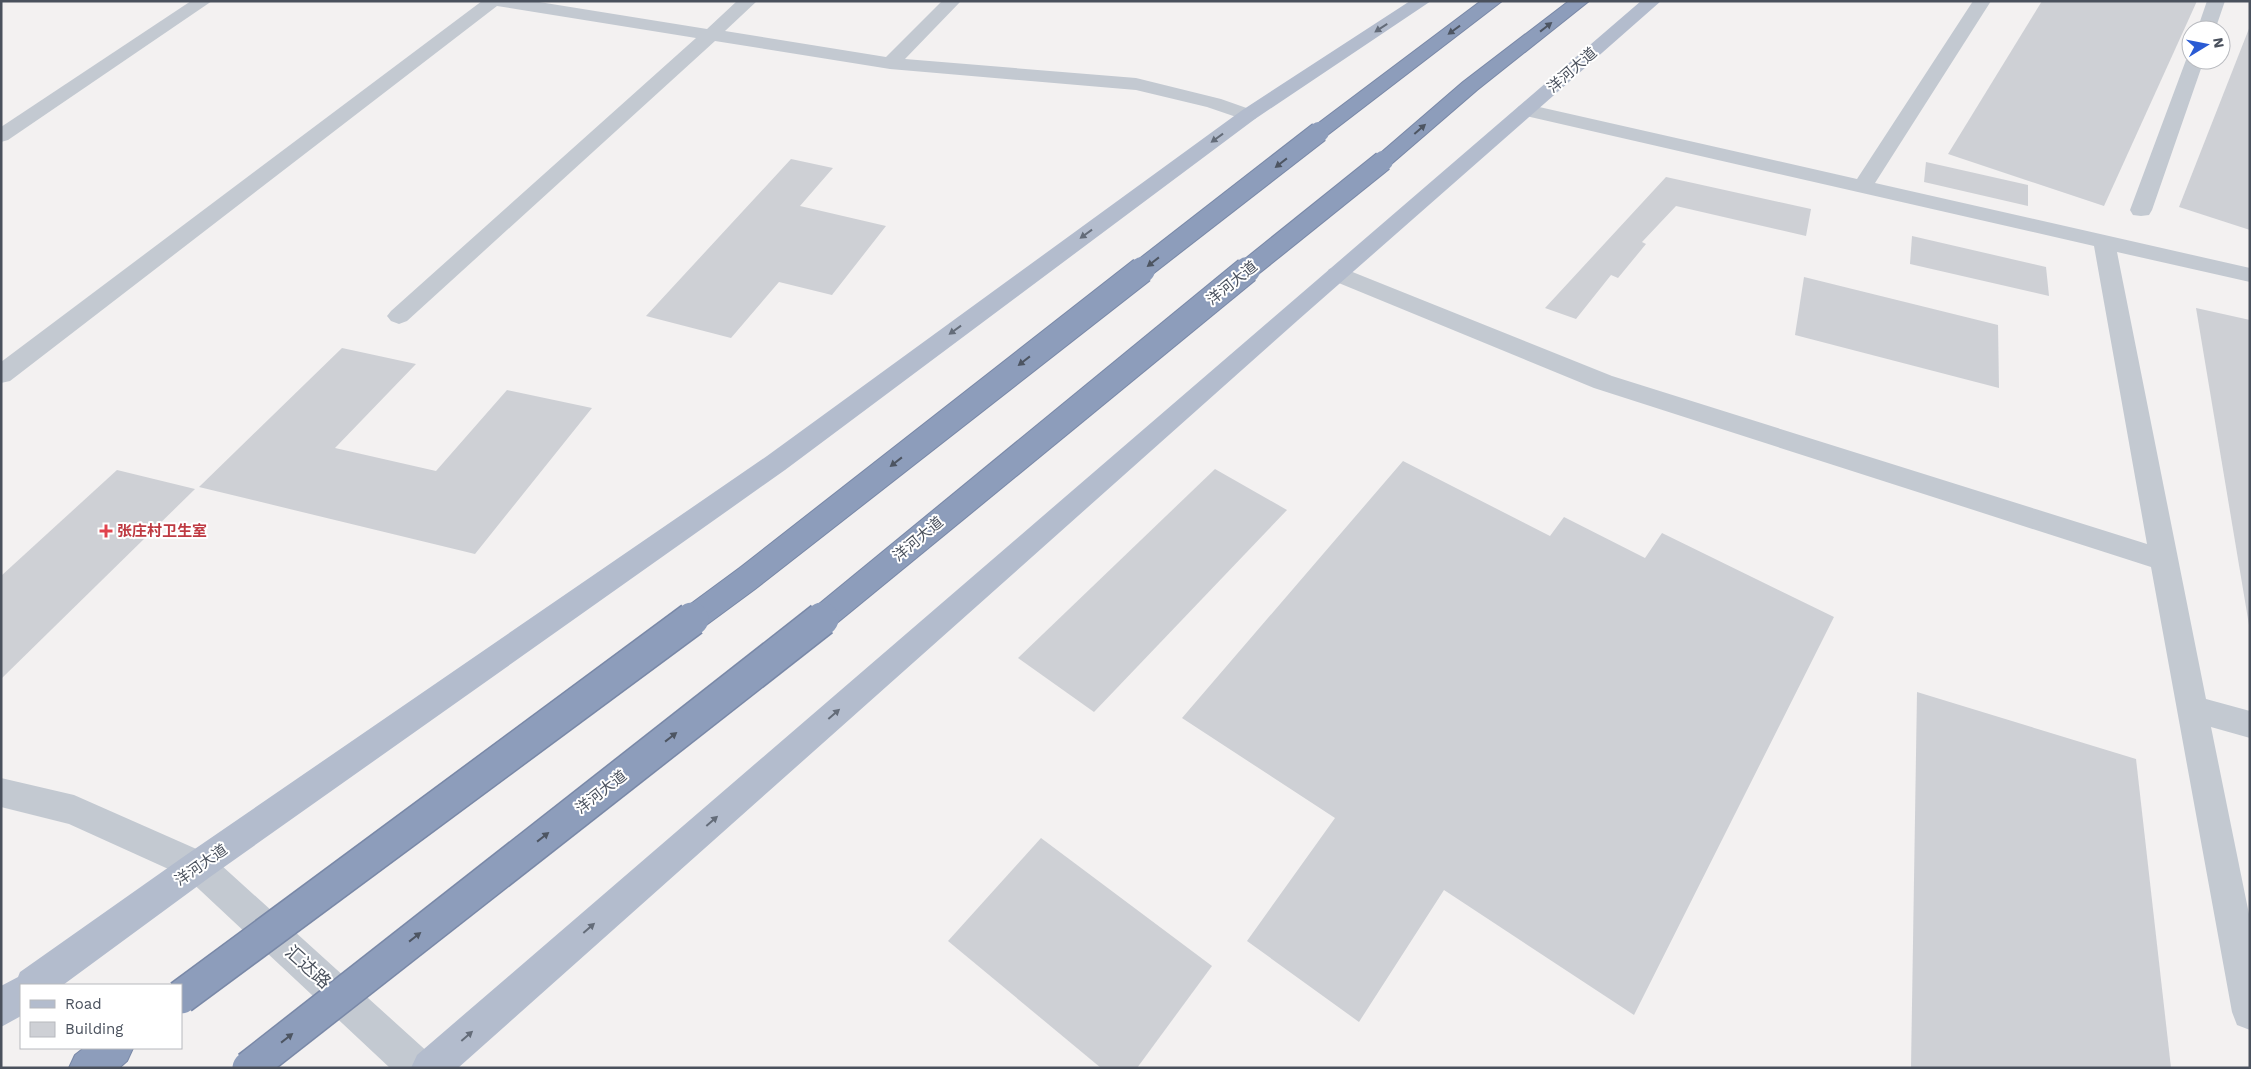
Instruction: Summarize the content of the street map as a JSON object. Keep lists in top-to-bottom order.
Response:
{
  "streets": {
    "highway": ["洋河大道"],
    "street": ["汇达路"]
  },
  "crossings": [
    ["洋河大道", "汇达路"]
  ],
  "places": {
    "health": ["张庄村卫生室"]
  },
  "legend": ["Road", "Building"],
  "north": "right"
}
